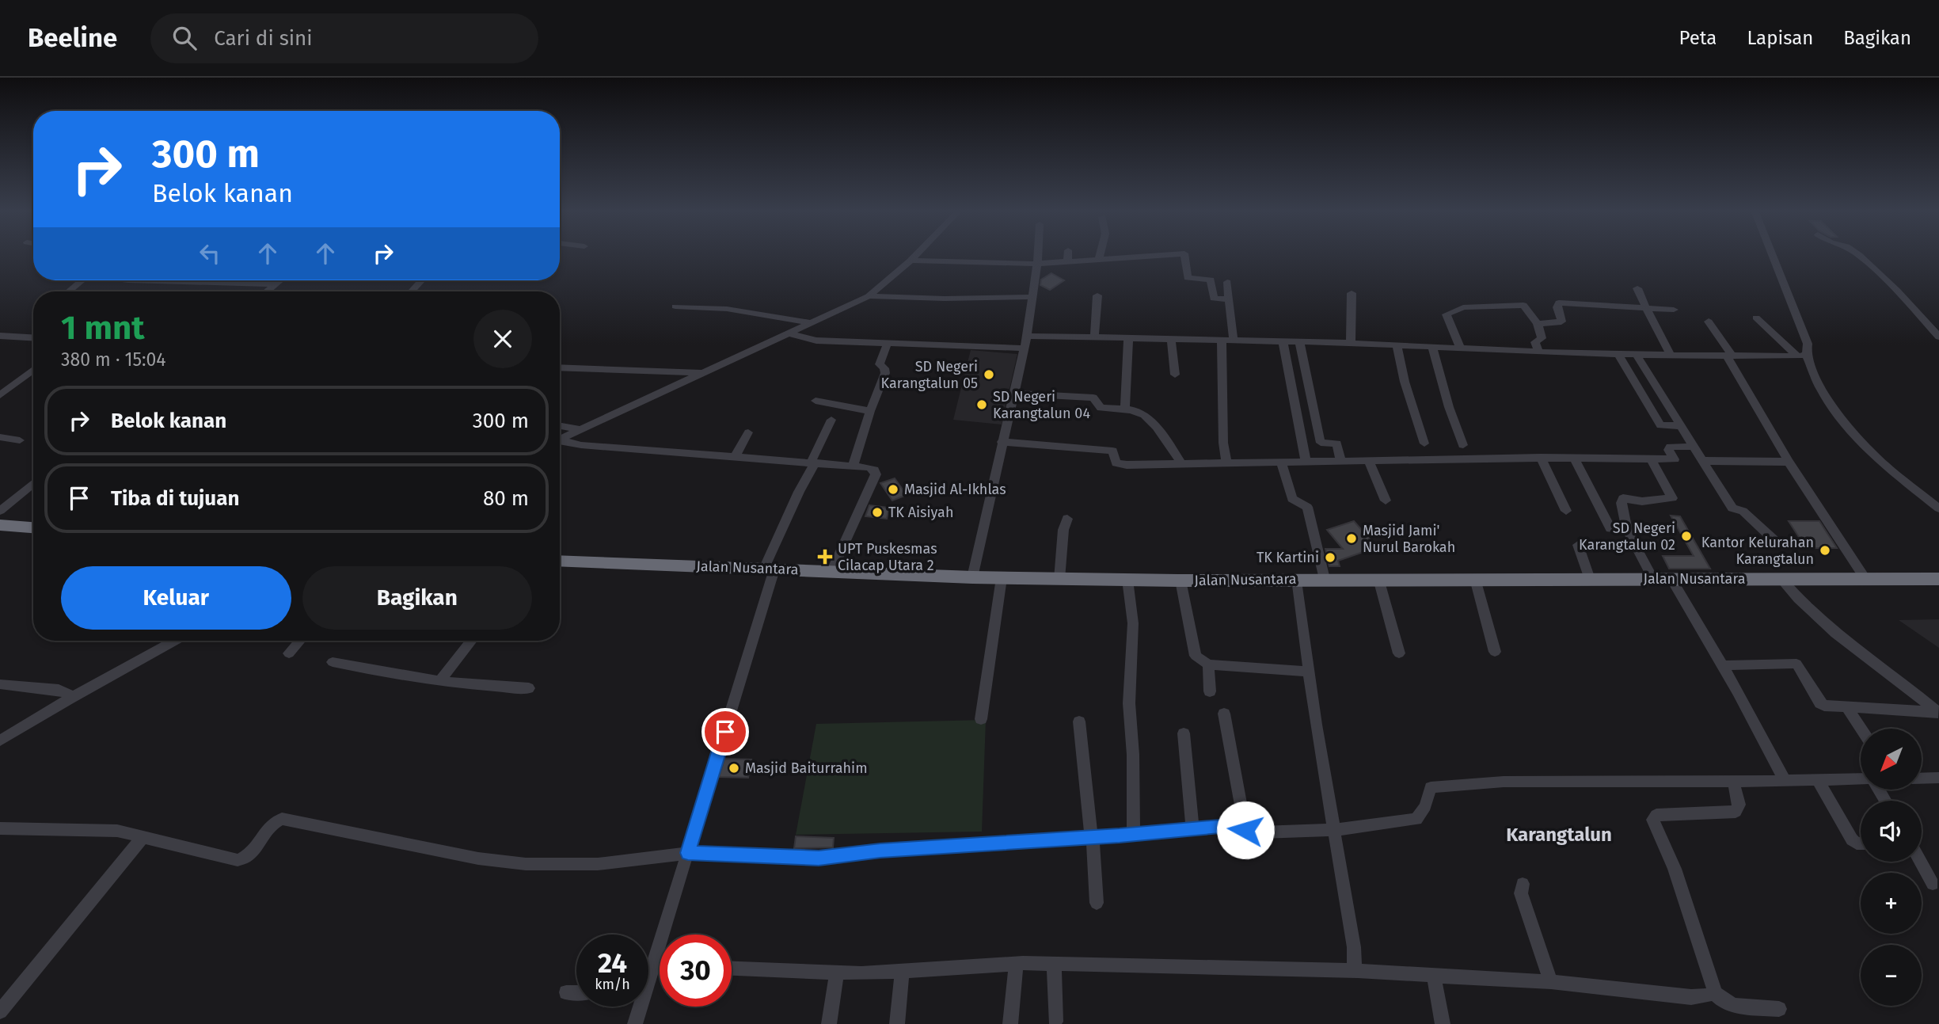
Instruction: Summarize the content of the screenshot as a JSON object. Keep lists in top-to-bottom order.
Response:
{
  "streets": {
    "highway": ["Jalan Nusantara"]
  },
  "districts": ["Karangtalun"],
  "places": {
    "other": [
      "SD Negeri Karangtalun 05",
      "SD Negeri Karangtalun 04",
      "Masjid Al-Ikhlas",
      "TK Aisiyah",
      "SD Negeri Karangtalun 02",
      "Masjid Jami' Nurul Barokah",
      "Kantor Kelurahan Karangtalun",
      "TK Kartini",
      "Masjid Baiturrahim"
    ],
    "health": ["UPT Puskesmas Cilacap Utara 2"]
  },
  "north": "bottom left",
  "page": {
    "header": "Beeline",
    "search": "Cari di sini",
    "nav": ["Peta", "Lapisan", "Bagikan"],
    "turn": ["300 m", "Belok kanan"],
    "heading": ["1 mnt", "380 m · 15:04"],
    "list": [
      {
        "name": "Belok kanan",
        "value": "300 m"
      },
      {
        "name": "Tiba di tujuan",
        "value": "80 m"
      }
    ],
    "buttons": ["Keluar", "Bagikan"],
    "map_buttons": ["+", "−"],
    "speed": "24 km/h",
    "limit": "30"
  }
}
